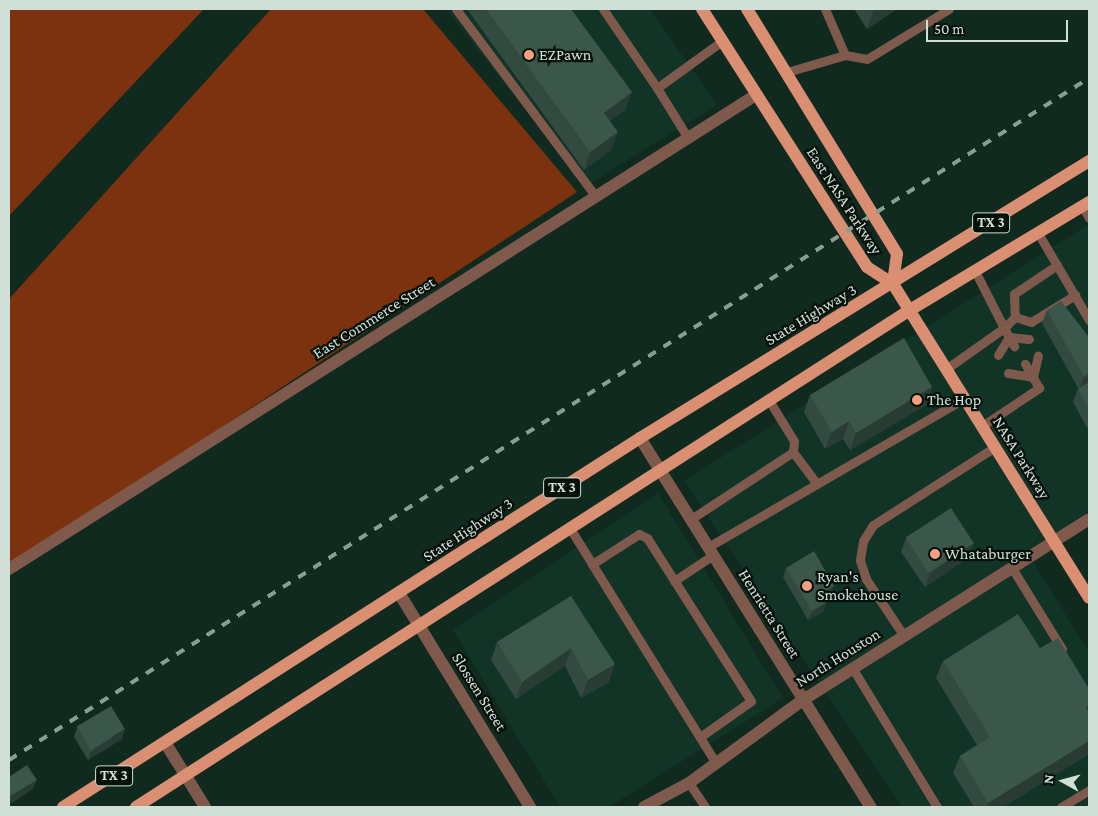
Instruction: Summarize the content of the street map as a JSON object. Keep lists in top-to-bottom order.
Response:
{
  "streets": {
    "main road": [
      "East NASA Parkway",
      "TX 3",
      "State Highway 3",
      "NASA Parkway"
    ],
    "street": [
      "East Commerce Street",
      "Henrietta Street",
      "North Houston",
      "Slossen Street"
    ]
  },
  "crossings": [
    ["East NASA Parkway", "TX 3"],
    ["East NASA Parkway", "State Highway 3"],
    ["East NASA Parkway", "East Commerce Street"],
    ["East NASA Parkway", "NASA Parkway"],
    ["TX 3", "State Highway 3"],
    ["TX 3", "NASA Parkway"],
    ["TX 3", "Henrietta Street"],
    ["TX 3", "Slossen Street"],
    ["State Highway 3", "NASA Parkway"],
    ["State Highway 3", "Henrietta Street"],
    ["State Highway 3", "Slossen Street"],
    ["NASA Parkway", "North Houston"],
    ["Henrietta Street", "North Houston"]
  ],
  "places": [
    "EZPawn",
    "The Hop",
    "Whataburger",
    "Ryan's Smokehouse"
  ],
  "scale_bar": "50 m",
  "north": "left"
}
